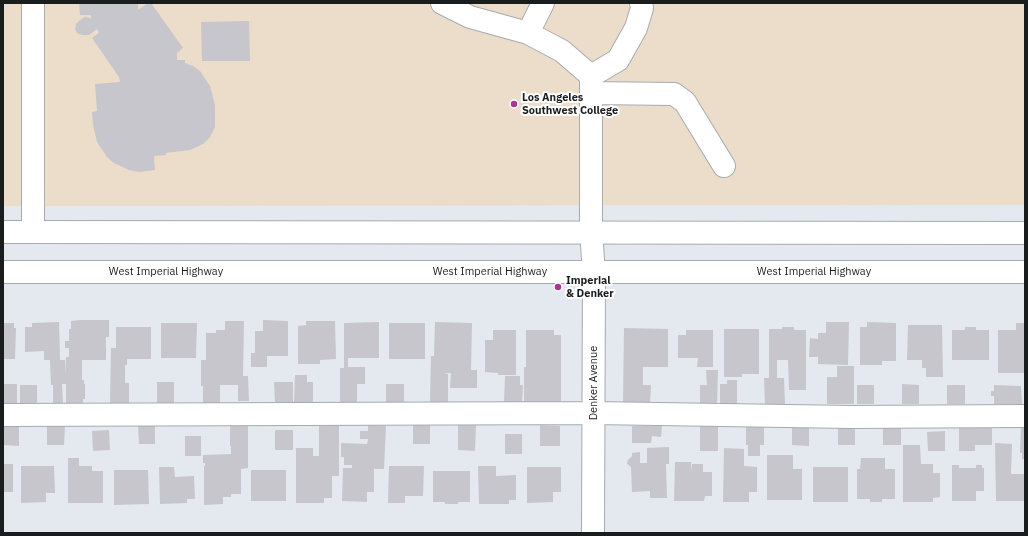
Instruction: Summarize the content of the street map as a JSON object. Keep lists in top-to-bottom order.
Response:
{
  "streets": {
    "main road": ["West Imperial Highway", "Denker Avenue"]
  },
  "crossings": [
    ["West Imperial Highway", "Denker Avenue"]
  ],
  "places": ["Los Angeles Southwest College", "Imperial & Denker"]
}
